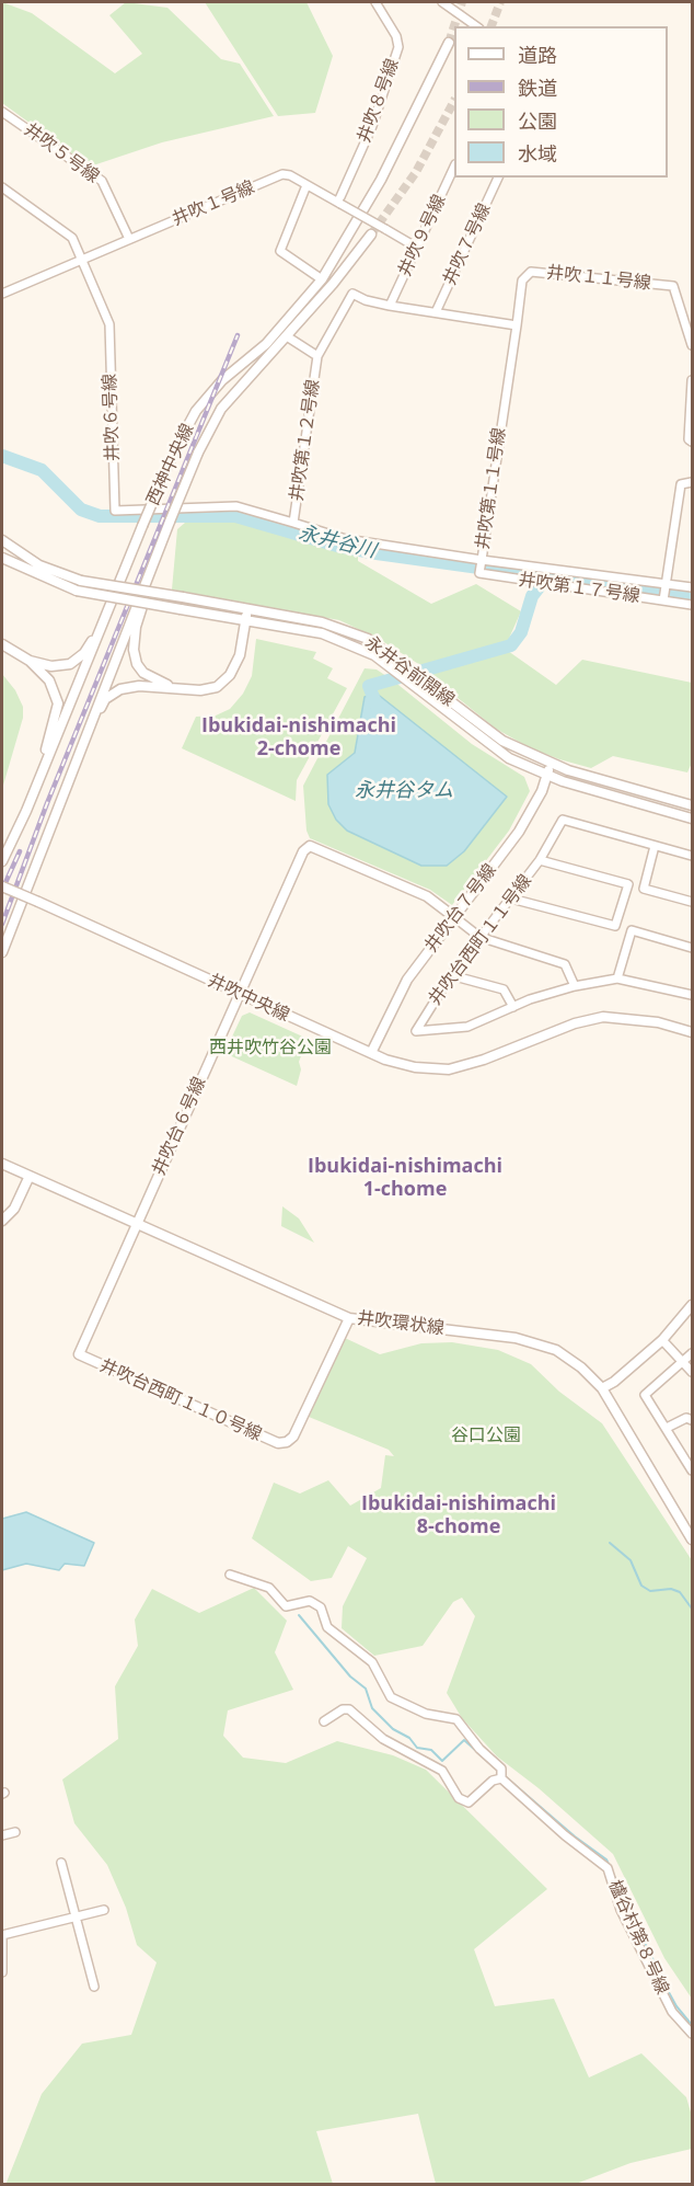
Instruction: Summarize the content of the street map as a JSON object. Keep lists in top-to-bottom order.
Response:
{
  "streets": {
    "street": [
      "井吹８号線",
      "井吹５号線",
      "井吹１号線",
      "井吹９号線",
      "井吹７号線",
      "井吹１１号線",
      "井吹６号線",
      "井吹第１２号線",
      "西神中央線",
      "井吹第１１号線",
      "井吹第１７号線",
      "永井谷前開線",
      "井吹台７号線",
      "井吹台西町１１号線",
      "井吹中央線",
      "井吹台６号線",
      "井吹環状線",
      "井吹台西町１１０号線",
      "櫨谷村第８号線"
    ]
  },
  "crossings": [
    ["井吹８号線", "井吹１号線"],
    ["井吹５号線", "井吹１号線"],
    ["井吹１号線", "井吹９号線"],
    ["井吹１号線", "井吹６号線"],
    ["井吹９号線", "井吹第１２号線"],
    ["井吹１１号線", "井吹第１１号線"],
    ["井吹６号線", "井吹第１２号線"],
    ["井吹第１２号線", "井吹第１１号線"],
    ["井吹第１２号線", "井吹第１７号線"],
    ["井吹第１１号線", "井吹第１７号線"],
    ["永井谷前開線", "井吹台７号線"],
    ["井吹台７号線", "井吹中央線"],
    ["井吹台７号線", "井吹台６号線"],
    ["井吹中央線", "井吹台６号線"],
    ["井吹台６号線", "井吹環状線"],
    ["井吹台６号線", "井吹台西町１１０号線"],
    ["井吹環状線", "井吹台西町１１０号線"]
  ],
  "districts": ["Ibukidai-nishimachi 2-chome", "Ibukidai-nishimachi 1-chome", "Ibukidai-nishimachi 8-chome"],
  "water": ["永井谷川", "永井谷タム"],
  "parks": ["西井吹竹谷公園", "谷口公園"],
  "legend": [
    "道路",
    "鉄道",
    "公園",
    "水域"
  ]
}
